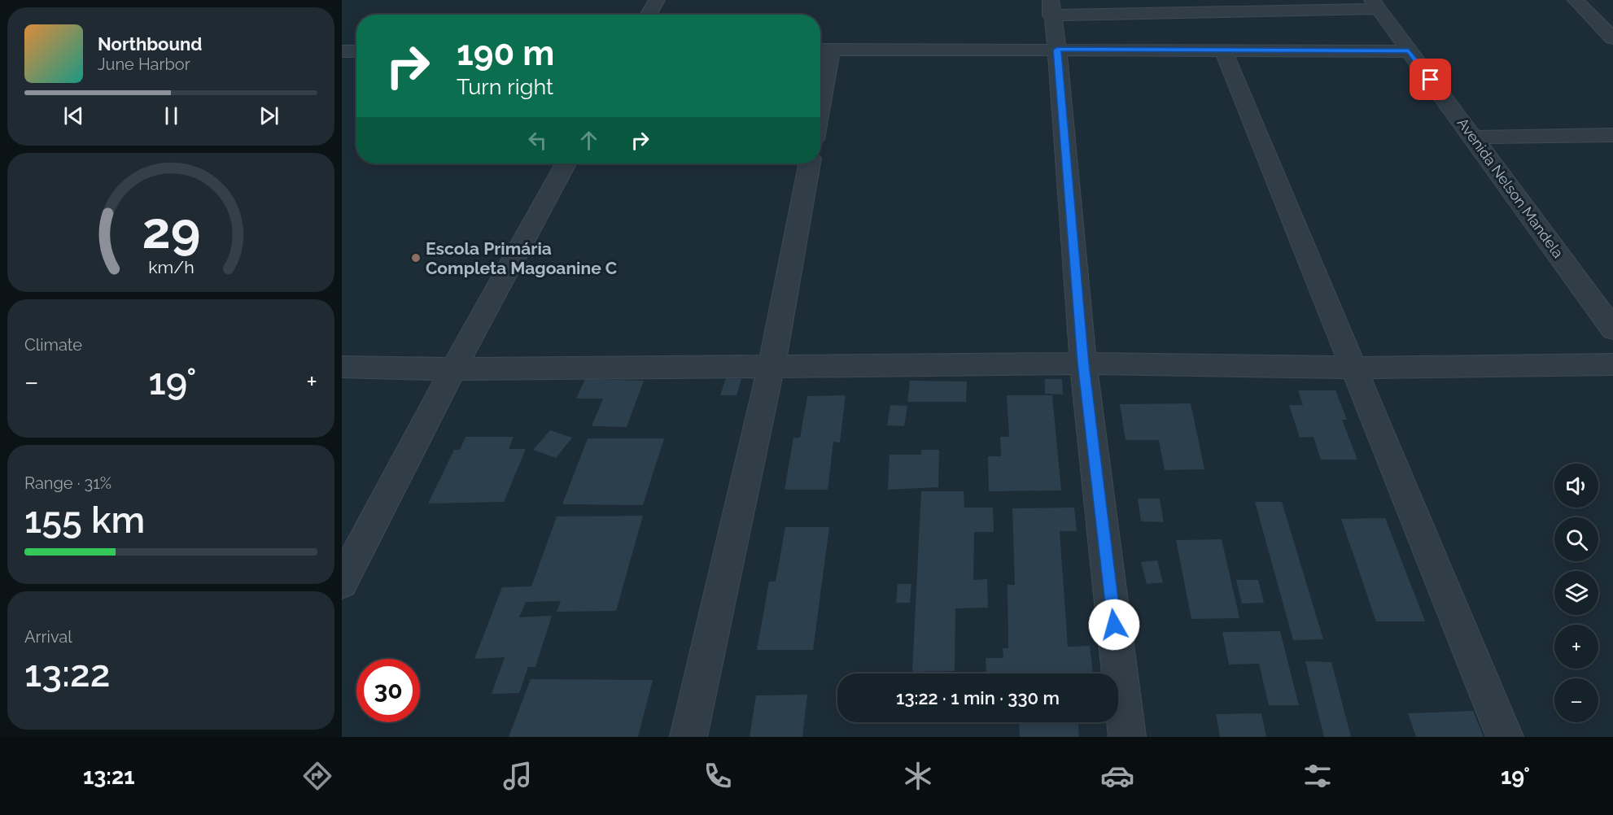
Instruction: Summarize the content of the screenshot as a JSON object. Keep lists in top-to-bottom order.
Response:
{
  "streets": {
    "street": ["Avenida Nelson Mandela"]
  },
  "places": ["Escola Primária Completa Magoanine C"],
  "page": {
    "turn": ["190 m", "Turn right"],
    "song": ["Northbound", "June Harbor"],
    "tile": [
      "Climate",
      ["Range · 31%", "155 km"],
      ["Arrival", "13:22"]
    ],
    "heat": ["−", "19°", "+"],
    "map_buttons": ["+", "−"],
    "limit": "30",
    "trip": "13:22 · 1 min · 330 m",
    "tabs": ["13:21", "19°"],
    "gauge": ["29", "km/h"]
  }
}
